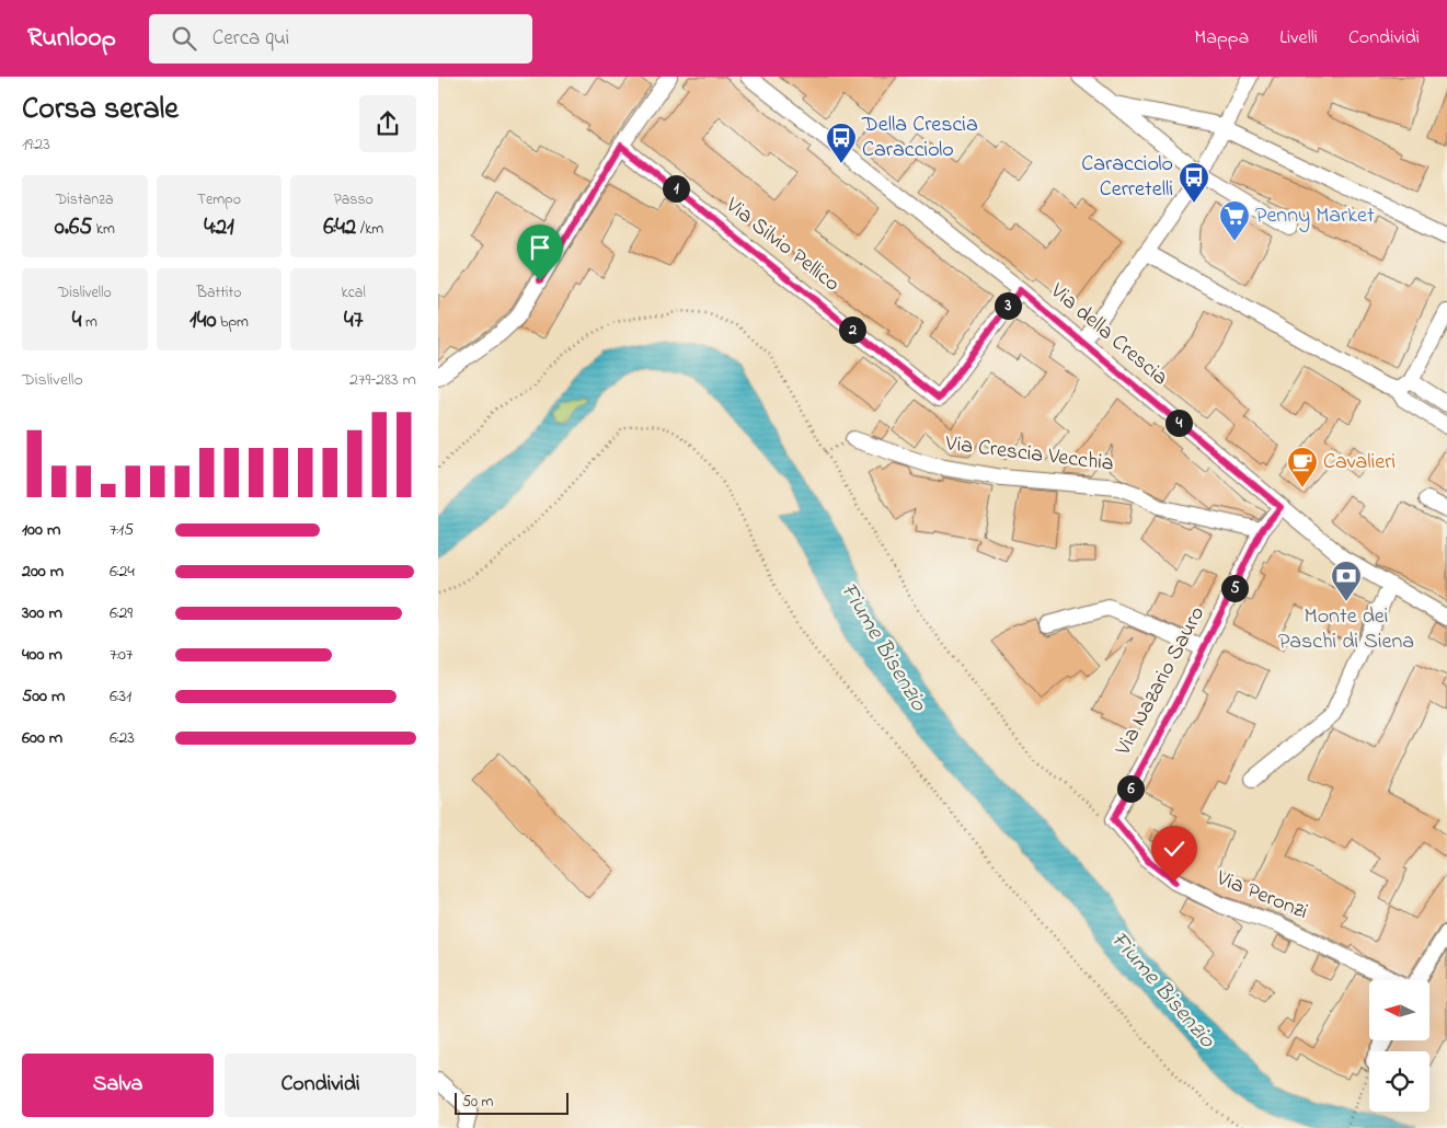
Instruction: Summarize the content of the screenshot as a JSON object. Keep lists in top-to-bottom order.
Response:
{
  "streets": {
    "street": [
      "Via Silvio Pellico",
      "Via della Crescia",
      "Via Crescia Vecchia",
      "Via Nazario Sauro",
      "Via Peronzi"
    ]
  },
  "crossings": [
    ["Via Silvio Pellico", "Via della Crescia"],
    ["Via della Crescia", "Via Nazario Sauro"],
    ["Via Crescia Vecchia", "Via Nazario Sauro"],
    ["Via Nazario Sauro", "Via Peronzi"]
  ],
  "water": ["Fiume Bisenzio"],
  "places": {
    "bus stop": ["Della Crescia Caracciolo", "Caracciolo Cerretelli"],
    "supermarket": ["Penny Market"],
    "cafe": ["Cavalieri"],
    "bank": ["Monte dei Paschi di Siena"]
  },
  "scale_bar": "50 m",
  "north": "left",
  "page": {
    "header": "Runloop",
    "search": "Cerca qui",
    "nav": ["Mappa", "Livelli", "Condividi"],
    "heading": ["Corsa serale", "19:23"],
    "stats": [
      ["Distanza", "0.65 km"],
      ["Tempo", "4:21"],
      ["Passo", "6:42 /km"],
      ["Dislivello", "4 m"],
      ["Battito", "140 bpm"],
      ["kcal", "47"]
    ],
    "pins": [
      "1",
      "3",
      "2",
      "4",
      "5",
      "6"
    ],
    "chart": ["Dislivello", "279–283 m"],
    "list": [
      {
        "name": "100 m",
        "note": "7:15"
      },
      {
        "name": "200 m",
        "note": "6:24"
      },
      {
        "name": "300 m",
        "note": "6:29"
      },
      {
        "name": "400 m",
        "note": "7:07"
      },
      {
        "name": "500 m",
        "note": "6:31"
      },
      {
        "name": "600 m",
        "note": "6:23"
      }
    ],
    "buttons": ["Salva", "Condividi"],
    "scale": "50 m"
  }
}
